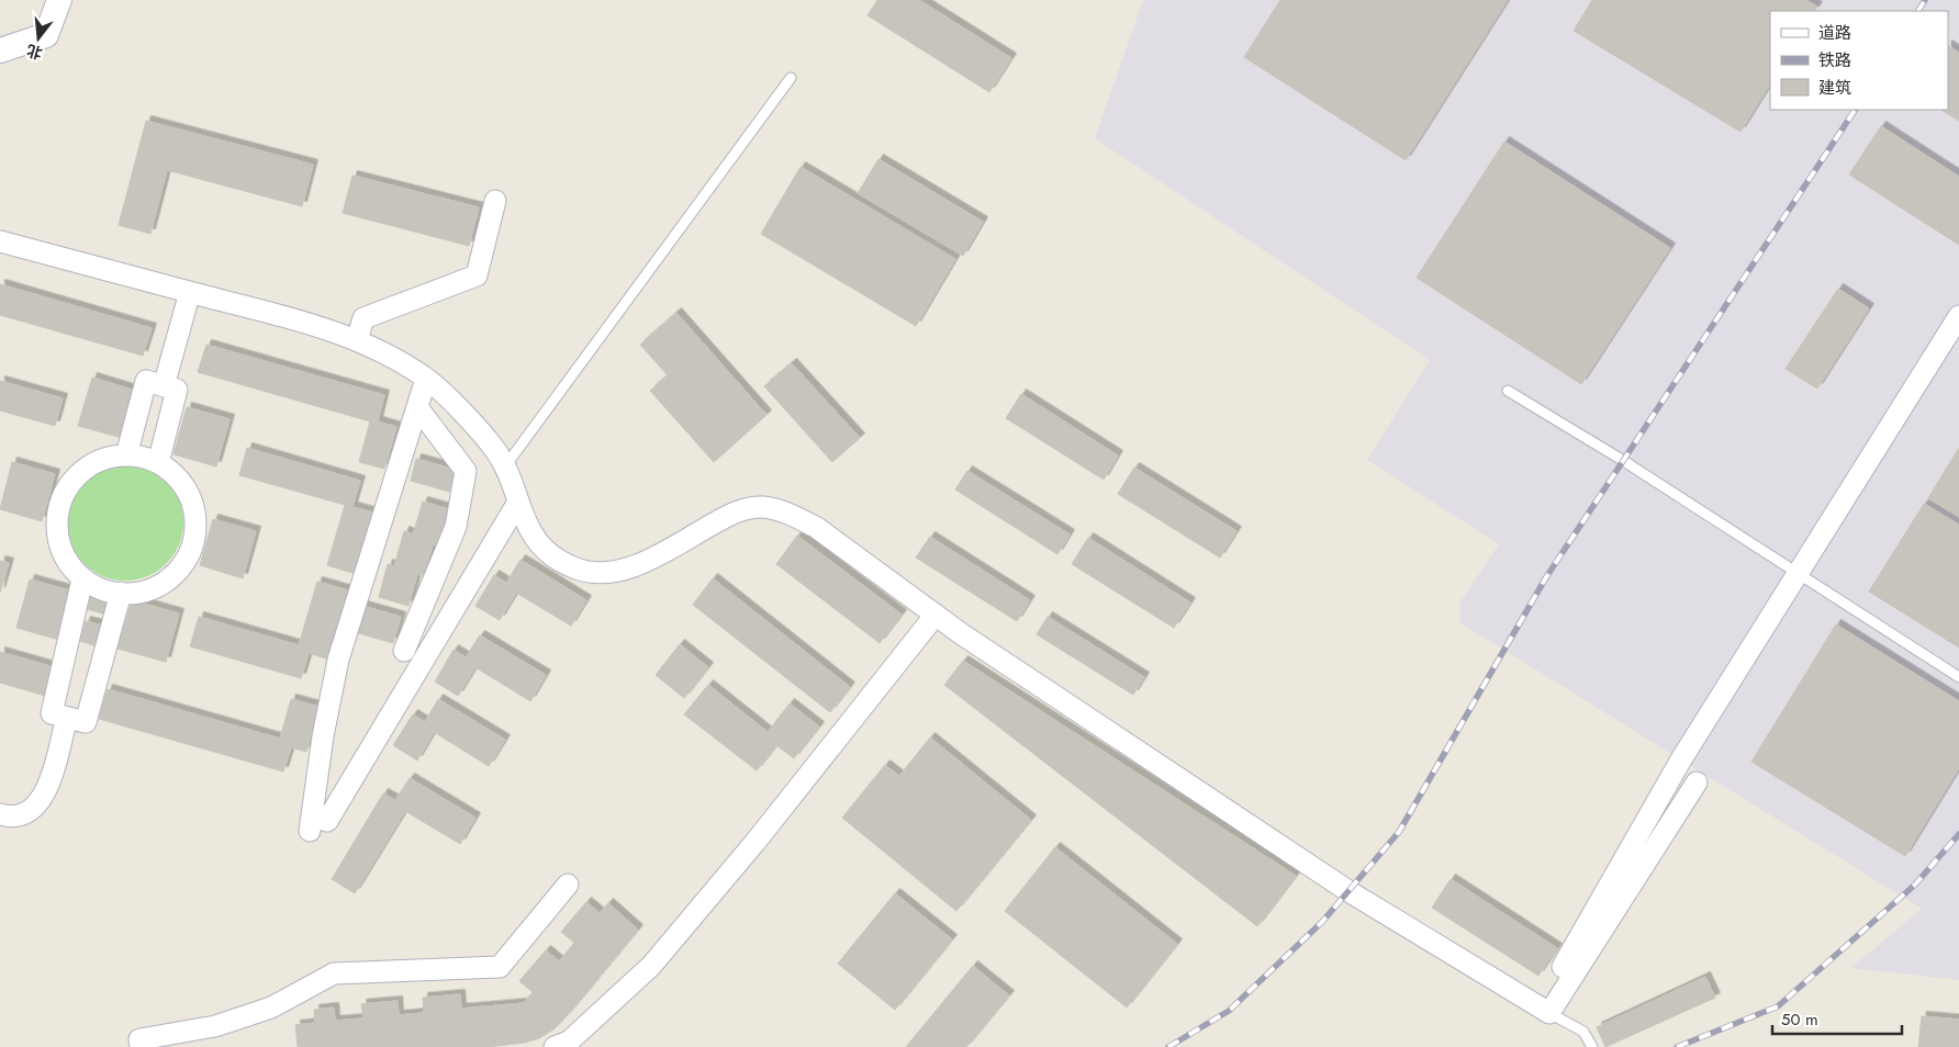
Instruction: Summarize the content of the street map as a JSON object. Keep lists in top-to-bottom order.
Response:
{
  "legend": ["道路", "铁路", "建筑"],
  "scale_bar": "50 m",
  "north": "bottom"
}
